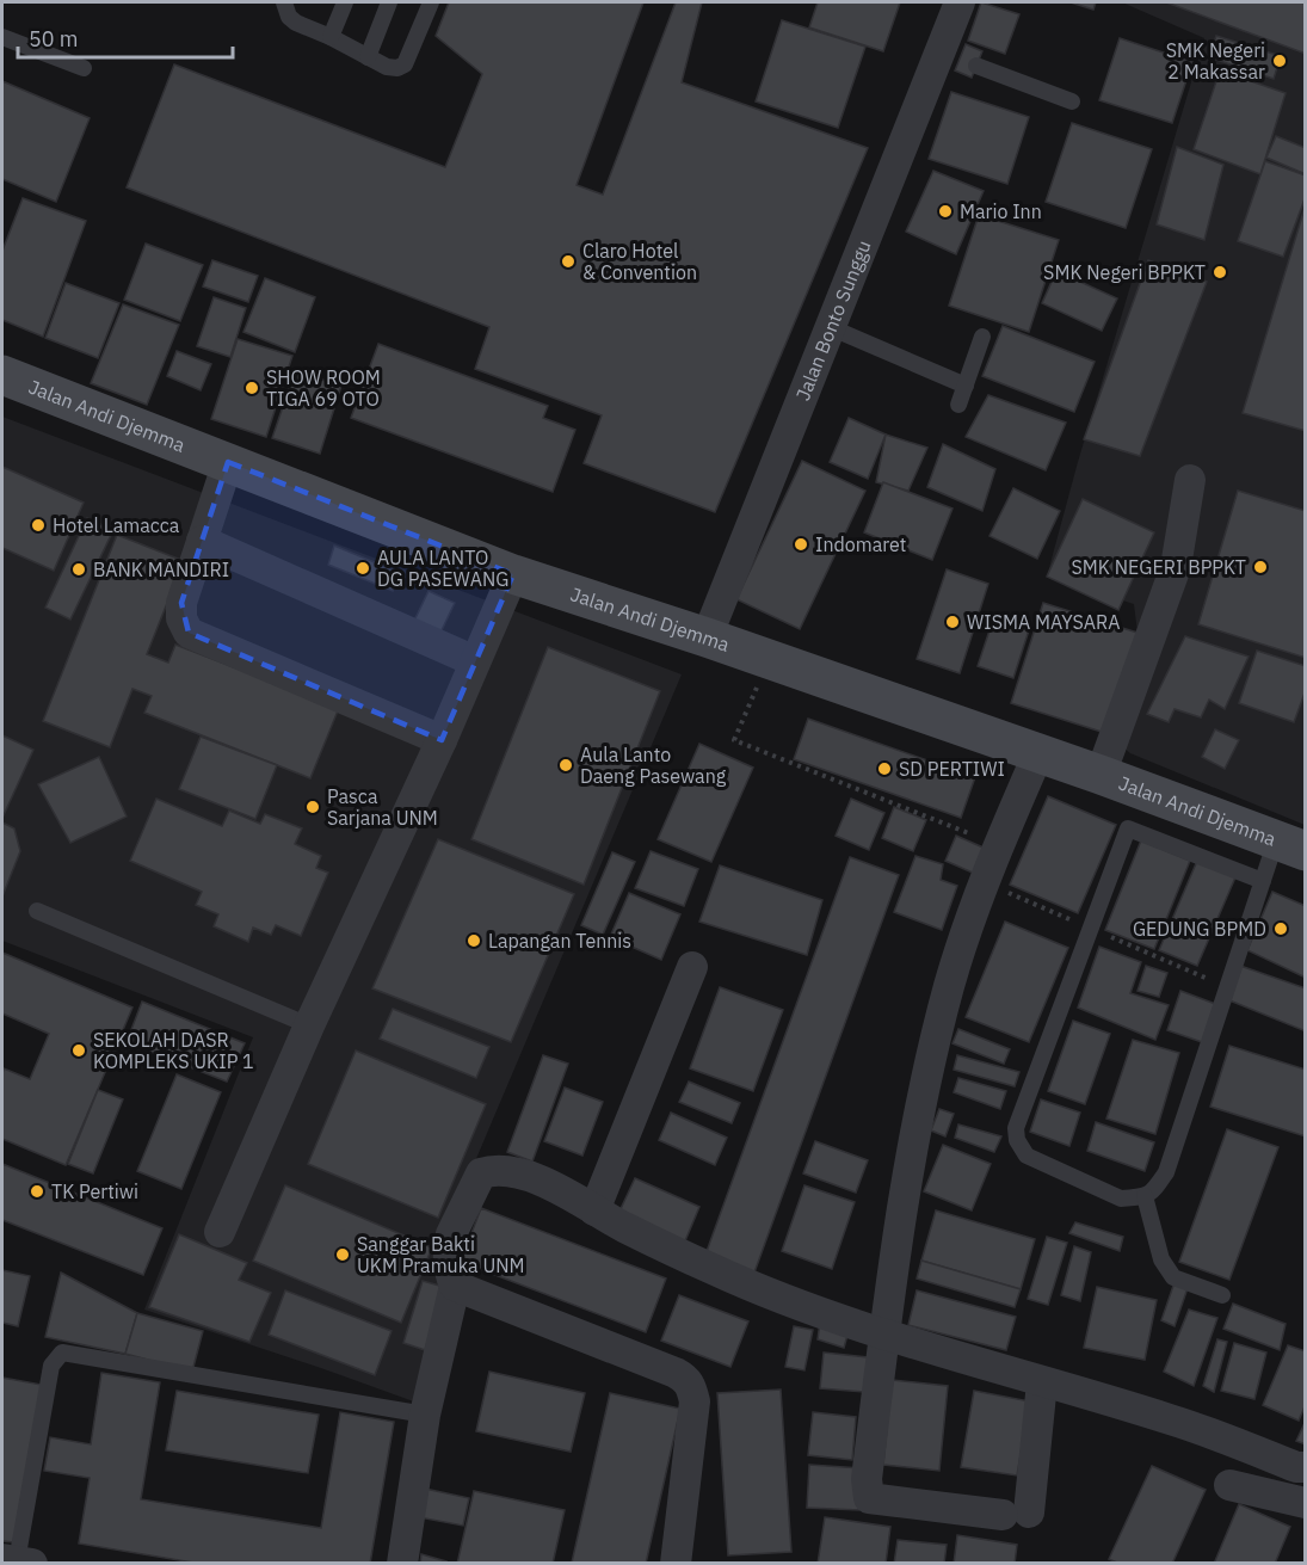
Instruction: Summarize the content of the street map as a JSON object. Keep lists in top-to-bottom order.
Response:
{
  "streets": {
    "main road": ["Jalan Andi Djemma"],
    "street": ["Jalan Bonto Sunggu"]
  },
  "crossings": [
    ["Jalan Bonto Sunggu", "Jalan Andi Djemma"]
  ],
  "places": [
    "SMK Negeri 2 Makassar",
    "Mario Inn",
    "Claro Hotel & Convention",
    "SMK Negeri BPPKT",
    "SHOW ROOM TIGA 69 OTO",
    "Hotel Lamacca",
    "Indomaret",
    "SMK NEGERI BPPKT",
    "AULA LANTO DG PASEWANG",
    "BANK MANDIRI",
    "WISMA MAYSARA",
    "Aula Lanto Daeng Pasewang",
    "SD PERTIWI",
    "Pasca Sarjana UNM",
    "GEDUNG BPMD",
    "Lapangan Tennis",
    "SEKOLAH DASR KOMPLEKS UKIP 1",
    "TK Pertiwi",
    "Sanggar Bakti UKM Pramuka UNM"
  ],
  "scale_bar": "50 m"
}
